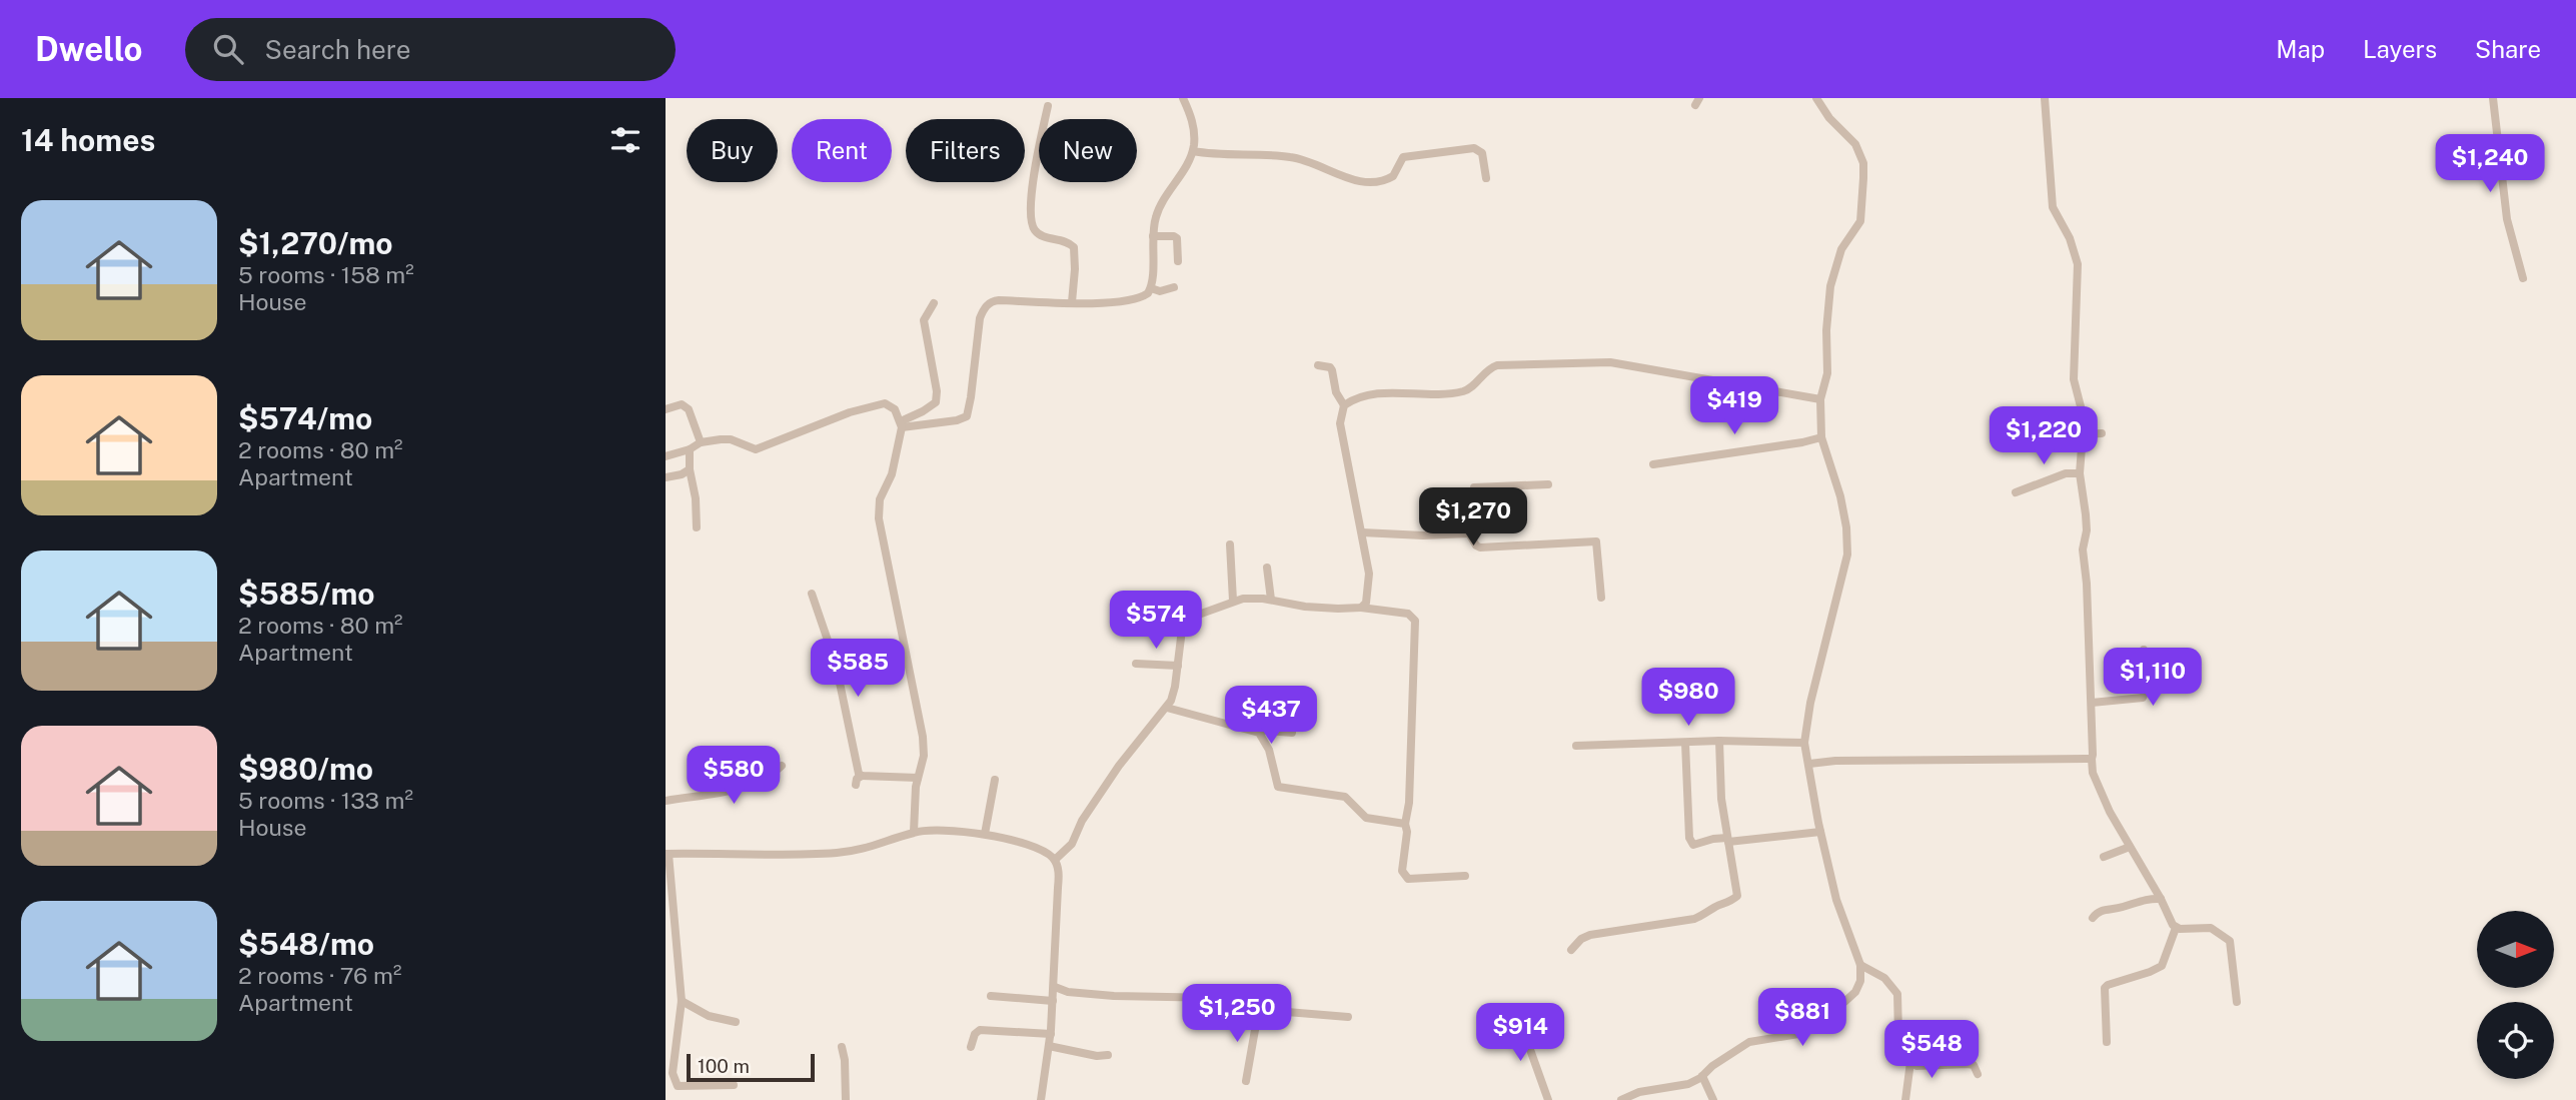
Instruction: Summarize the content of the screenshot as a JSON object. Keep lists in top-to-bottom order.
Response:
{
  "scale_bar": "100 m",
  "north": "right",
  "page": {
    "header": "Dwello",
    "search": "Search here",
    "nav": ["Map", "Layers", "Share"],
    "heading": "14 homes",
    "chip": [
      "Buy",
      "Rent",
      "Filters",
      "New"
    ],
    "price": [
      "$1,240",
      "$419",
      "$1,220",
      "$1,270",
      "$574",
      "$585",
      "$1,110",
      "$980",
      "$437",
      "$580",
      "$1,250",
      "$881",
      "$914",
      "$548"
    ],
    "list": [
      {
        "name": "$1,270/mo",
        "note": "5 rooms · 158 m² · House"
      },
      {
        "name": "$574/mo",
        "note": "2 rooms · 80 m² · Apartment"
      },
      {
        "name": "$585/mo",
        "note": "2 rooms · 80 m² · Apartment"
      },
      {
        "name": "$980/mo",
        "note": "5 rooms · 133 m² · House"
      },
      {
        "name": "$548/mo",
        "note": "2 rooms · 76 m² · Apartment"
      }
    ],
    "scale": "100 m"
  }
}
